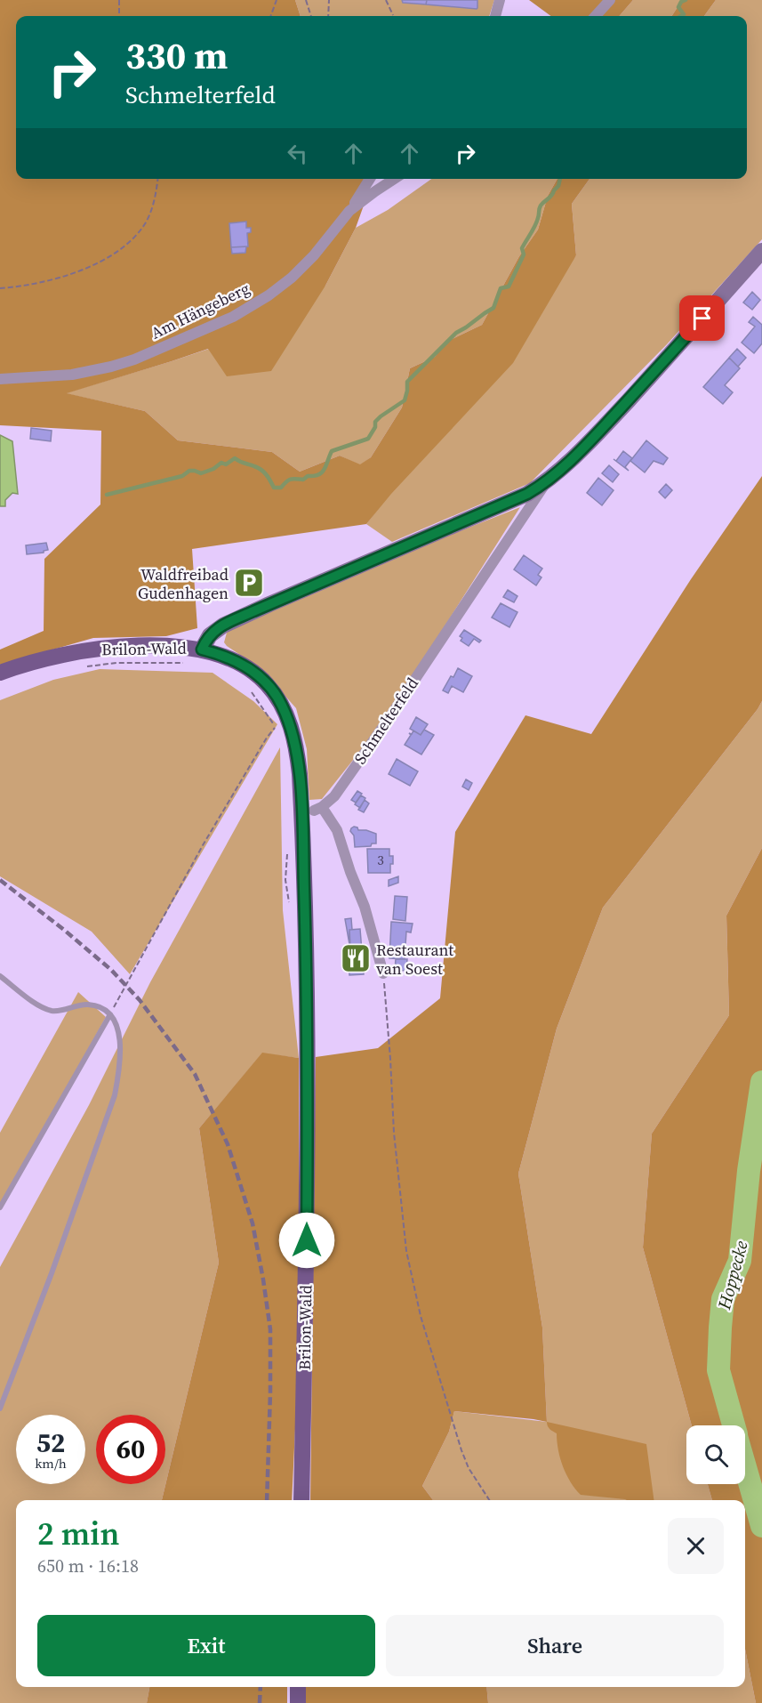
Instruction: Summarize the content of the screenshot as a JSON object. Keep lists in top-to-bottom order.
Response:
{
  "streets": {
    "main road": ["Brilon-Wald", "Schmelterfeld"],
    "street": ["Am Hängeberg"]
  },
  "crossings": [
    ["Brilon-Wald", "Schmelterfeld"]
  ],
  "water": ["Hoppecke"],
  "places": {
    "parking": ["Waldfreibad Gudenhagen"],
    "restaurant": ["Restaurant van Soest"]
  },
  "house_numbers": ["3"],
  "page": {
    "turn": ["330 m", "Schmelterfeld"],
    "speed": "52 km/h",
    "limit": "60",
    "heading": ["2 min", "650 m · 16:18"],
    "buttons": ["Exit", "Share"]
  }
}
